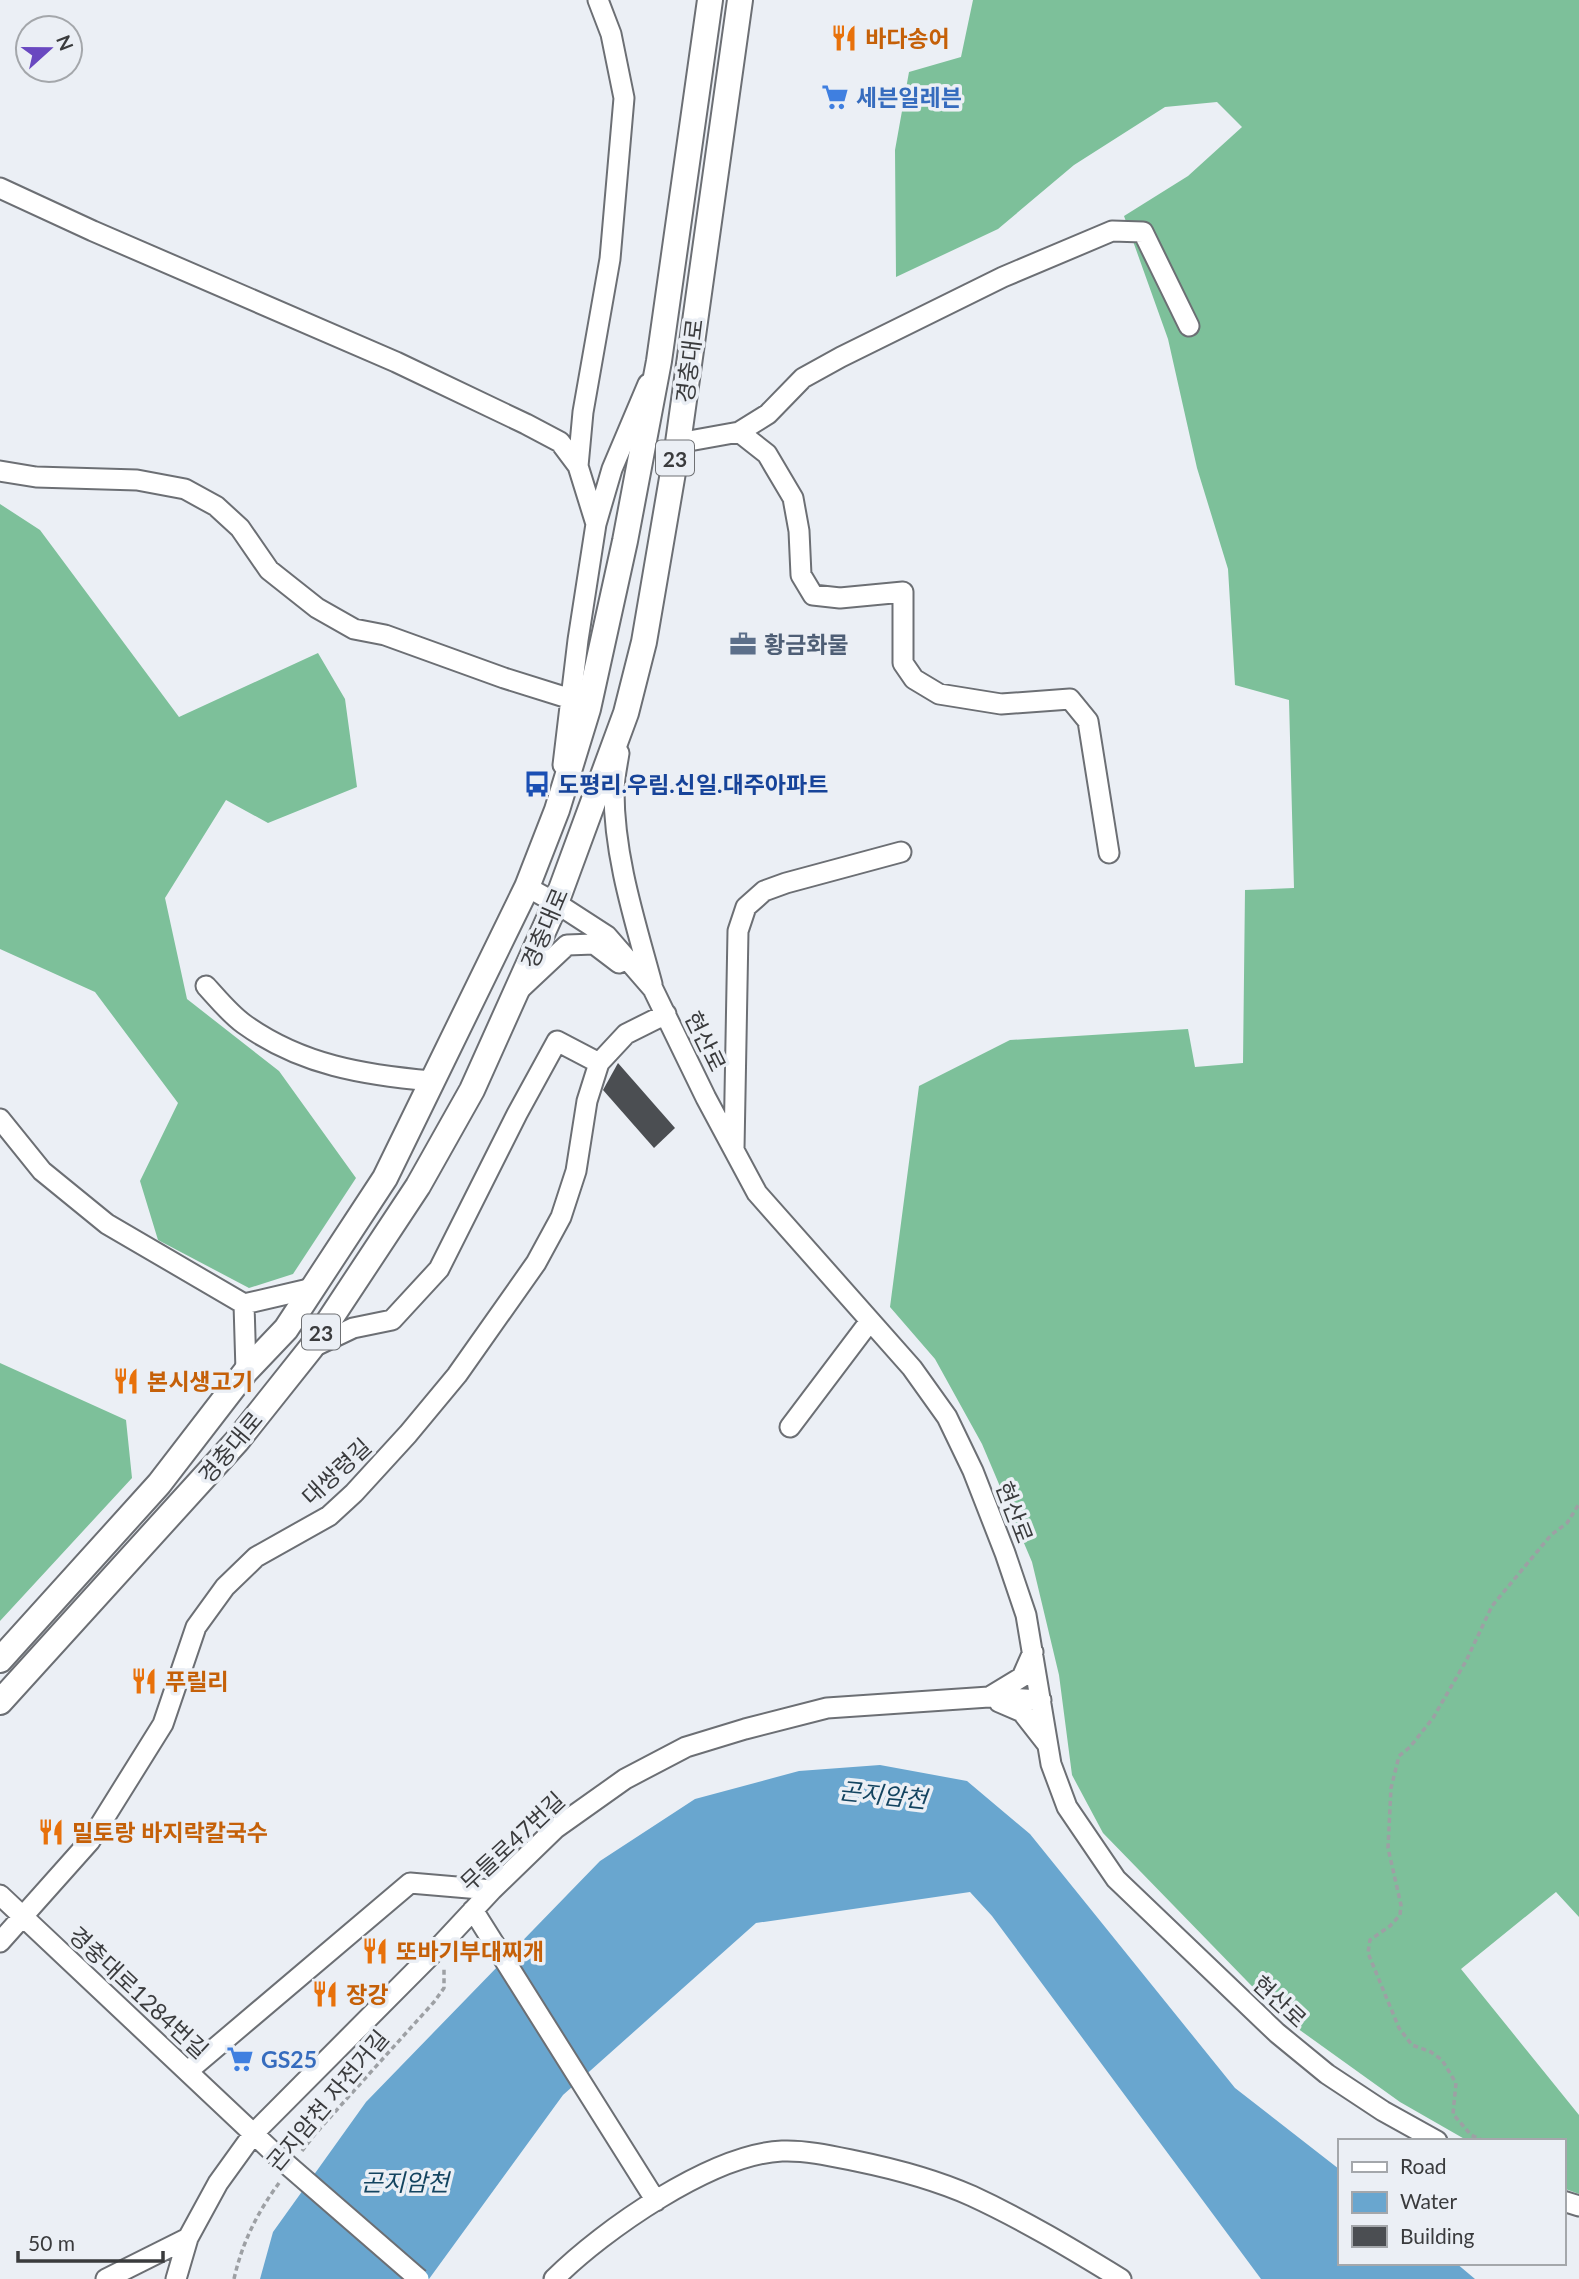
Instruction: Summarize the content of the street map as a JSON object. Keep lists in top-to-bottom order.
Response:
{
  "streets": {
    "main road": ["경충대로", "23"],
    "street": [
      "현산로",
      "대쌍령길",
      "무들로47번길",
      "경충대로1284번길"
    ],
    "path": ["곤지암천 자전거길"]
  },
  "crossings": [
    ["경충대로", "현산로"],
    ["현산로", "대쌍령길"],
    ["현산로", "무들로47번길"],
    ["대쌍령길", "경충대로1284번길"],
    ["무들로47번길", "경충대로1284번길"],
    ["무들로47번길", "곤지암천 자전거길"]
  ],
  "water": ["곤지암천"],
  "places": {
    "restaurant": [
      "바다송어",
      "본시생고기",
      "푸릴리",
      "밀토랑 바지락칼국수",
      "또바기부대찌개",
      "장강"
    ],
    "supermarket": ["세븐일레븐", "GS25"],
    "office": ["황금화물"],
    "bus stop": ["도평리.우림.신일.대주아파트"]
  },
  "legend": ["Road", "Water", "Building"],
  "scale_bar": "50 m",
  "north": "right"
}
